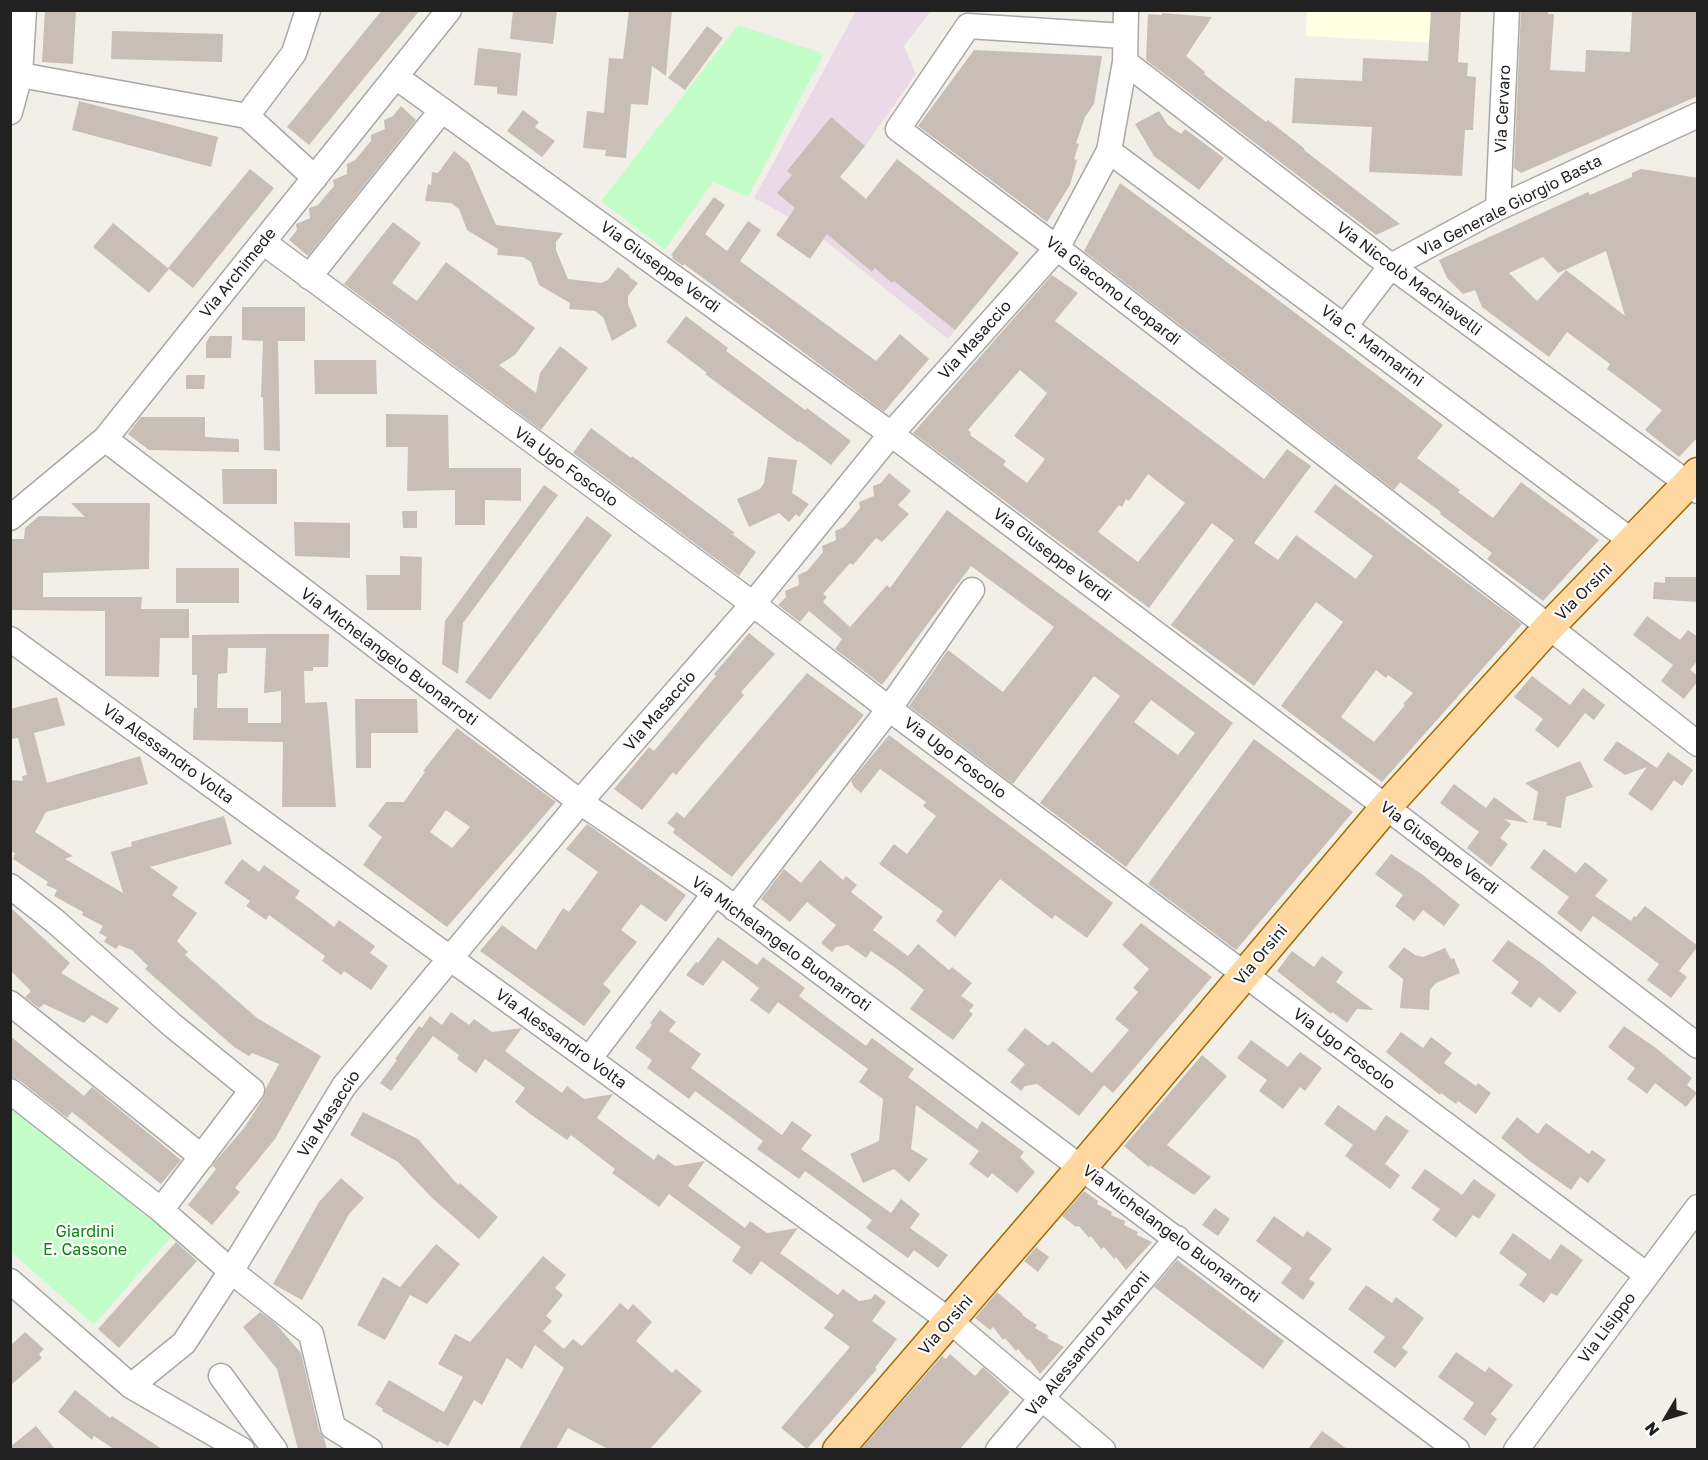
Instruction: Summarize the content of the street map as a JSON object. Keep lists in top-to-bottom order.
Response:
{
  "streets": {
    "main road": ["Via Orsini"],
    "street": [
      "Via Cervaro",
      "Via Generale Giorgio Basta",
      "Via Giuseppe Verdi",
      "Via Archimede",
      "Via Niccolò Machiavelli",
      "Via Giacomo Leopardi",
      "Via Masaccio",
      "Via C. Mannarini",
      "Via Ugo Foscolo",
      "Via Michelangelo Buonarroti",
      "Via Alessandro Volta",
      "Via Lisippo",
      "Via Alessandro Manzoni"
    ]
  },
  "crossings": [
    ["Via Cervaro", "Via Generale Giorgio Basta"],
    ["Via Generale Giorgio Basta", "Via Niccolò Machiavelli"],
    ["Via Generale Giorgio Basta", "Via C. Mannarini"],
    ["Via Giuseppe Verdi", "Via Archimede"],
    ["Via Giuseppe Verdi", "Via Masaccio"],
    ["Via Giuseppe Verdi", "Via Orsini"],
    ["Via Archimede", "Via Ugo Foscolo"],
    ["Via Archimede", "Via Michelangelo Buonarroti"],
    ["Via Niccolò Machiavelli", "Via Masaccio"],
    ["Via Niccolò Machiavelli", "Via Orsini"],
    ["Via Giacomo Leopardi", "Via Masaccio"],
    ["Via Giacomo Leopardi", "Via Orsini"],
    ["Via Masaccio", "Via C. Mannarini"],
    ["Via Masaccio", "Via Ugo Foscolo"],
    ["Via Masaccio", "Via Michelangelo Buonarroti"],
    ["Via Masaccio", "Via Alessandro Volta"],
    ["Via C. Mannarini", "Via Orsini"],
    ["Via Ugo Foscolo", "Via Orsini"],
    ["Via Ugo Foscolo", "Via Lisippo"],
    ["Via Orsini", "Via Michelangelo Buonarroti"],
    ["Via Orsini", "Via Alessandro Volta"],
    ["Via Michelangelo Buonarroti", "Via Alessandro Manzoni"],
    ["Via Alessandro Volta", "Via Alessandro Manzoni"]
  ],
  "parks": ["Giardini E. Cassone"],
  "north": "bottom left"
}
